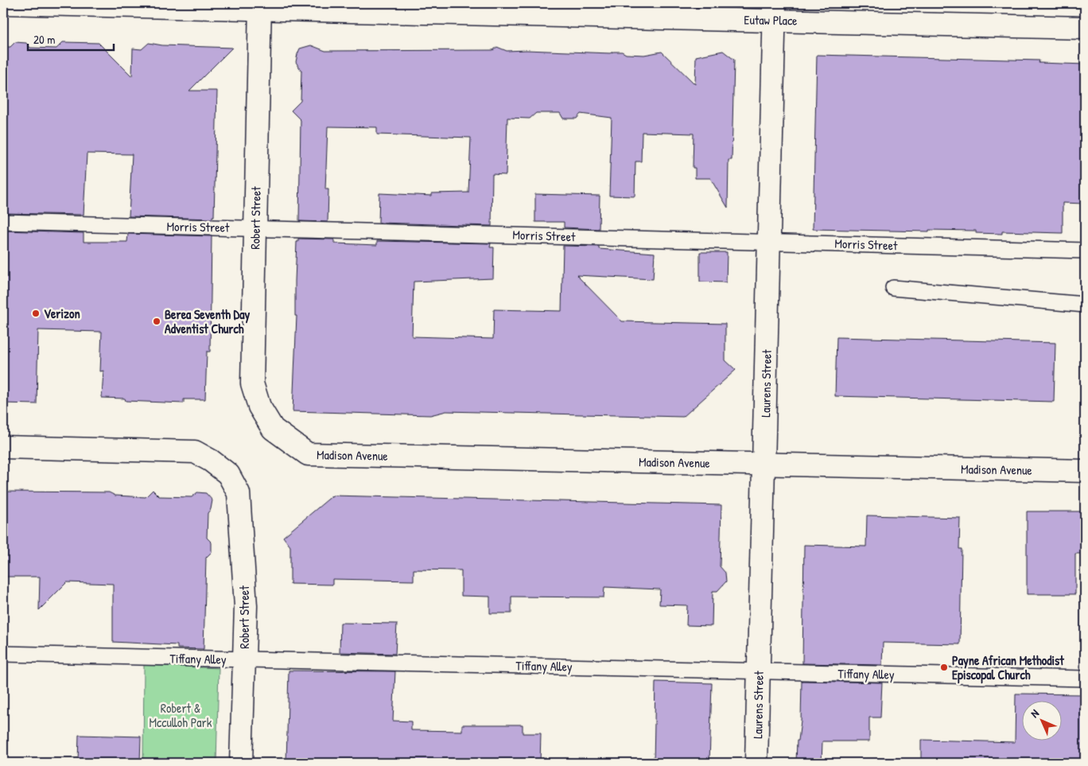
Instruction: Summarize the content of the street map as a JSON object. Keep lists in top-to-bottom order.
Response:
{
  "streets": {
    "street": [
      "Eutaw Place",
      "Robert Street",
      "Laurens Street",
      "Madison Avenue"
    ],
    "lane": ["Morris Street", "Tiffany Alley"]
  },
  "crossings": [
    ["Eutaw Place", "Robert Street"],
    ["Eutaw Place", "Laurens Street"],
    ["Robert Street", "Morris Street"],
    ["Robert Street", "Madison Avenue"],
    ["Robert Street", "Tiffany Alley"],
    ["Morris Street", "Laurens Street"],
    ["Laurens Street", "Madison Avenue"],
    ["Laurens Street", "Tiffany Alley"]
  ],
  "parks": ["Robert & Mcculloh Park"],
  "places": ["Verizon", "Berea Seventh Day Adventist Church", "Payne African Methodist Episcopal Church"],
  "scale_bar": "20 m",
  "north": "top left"
}
